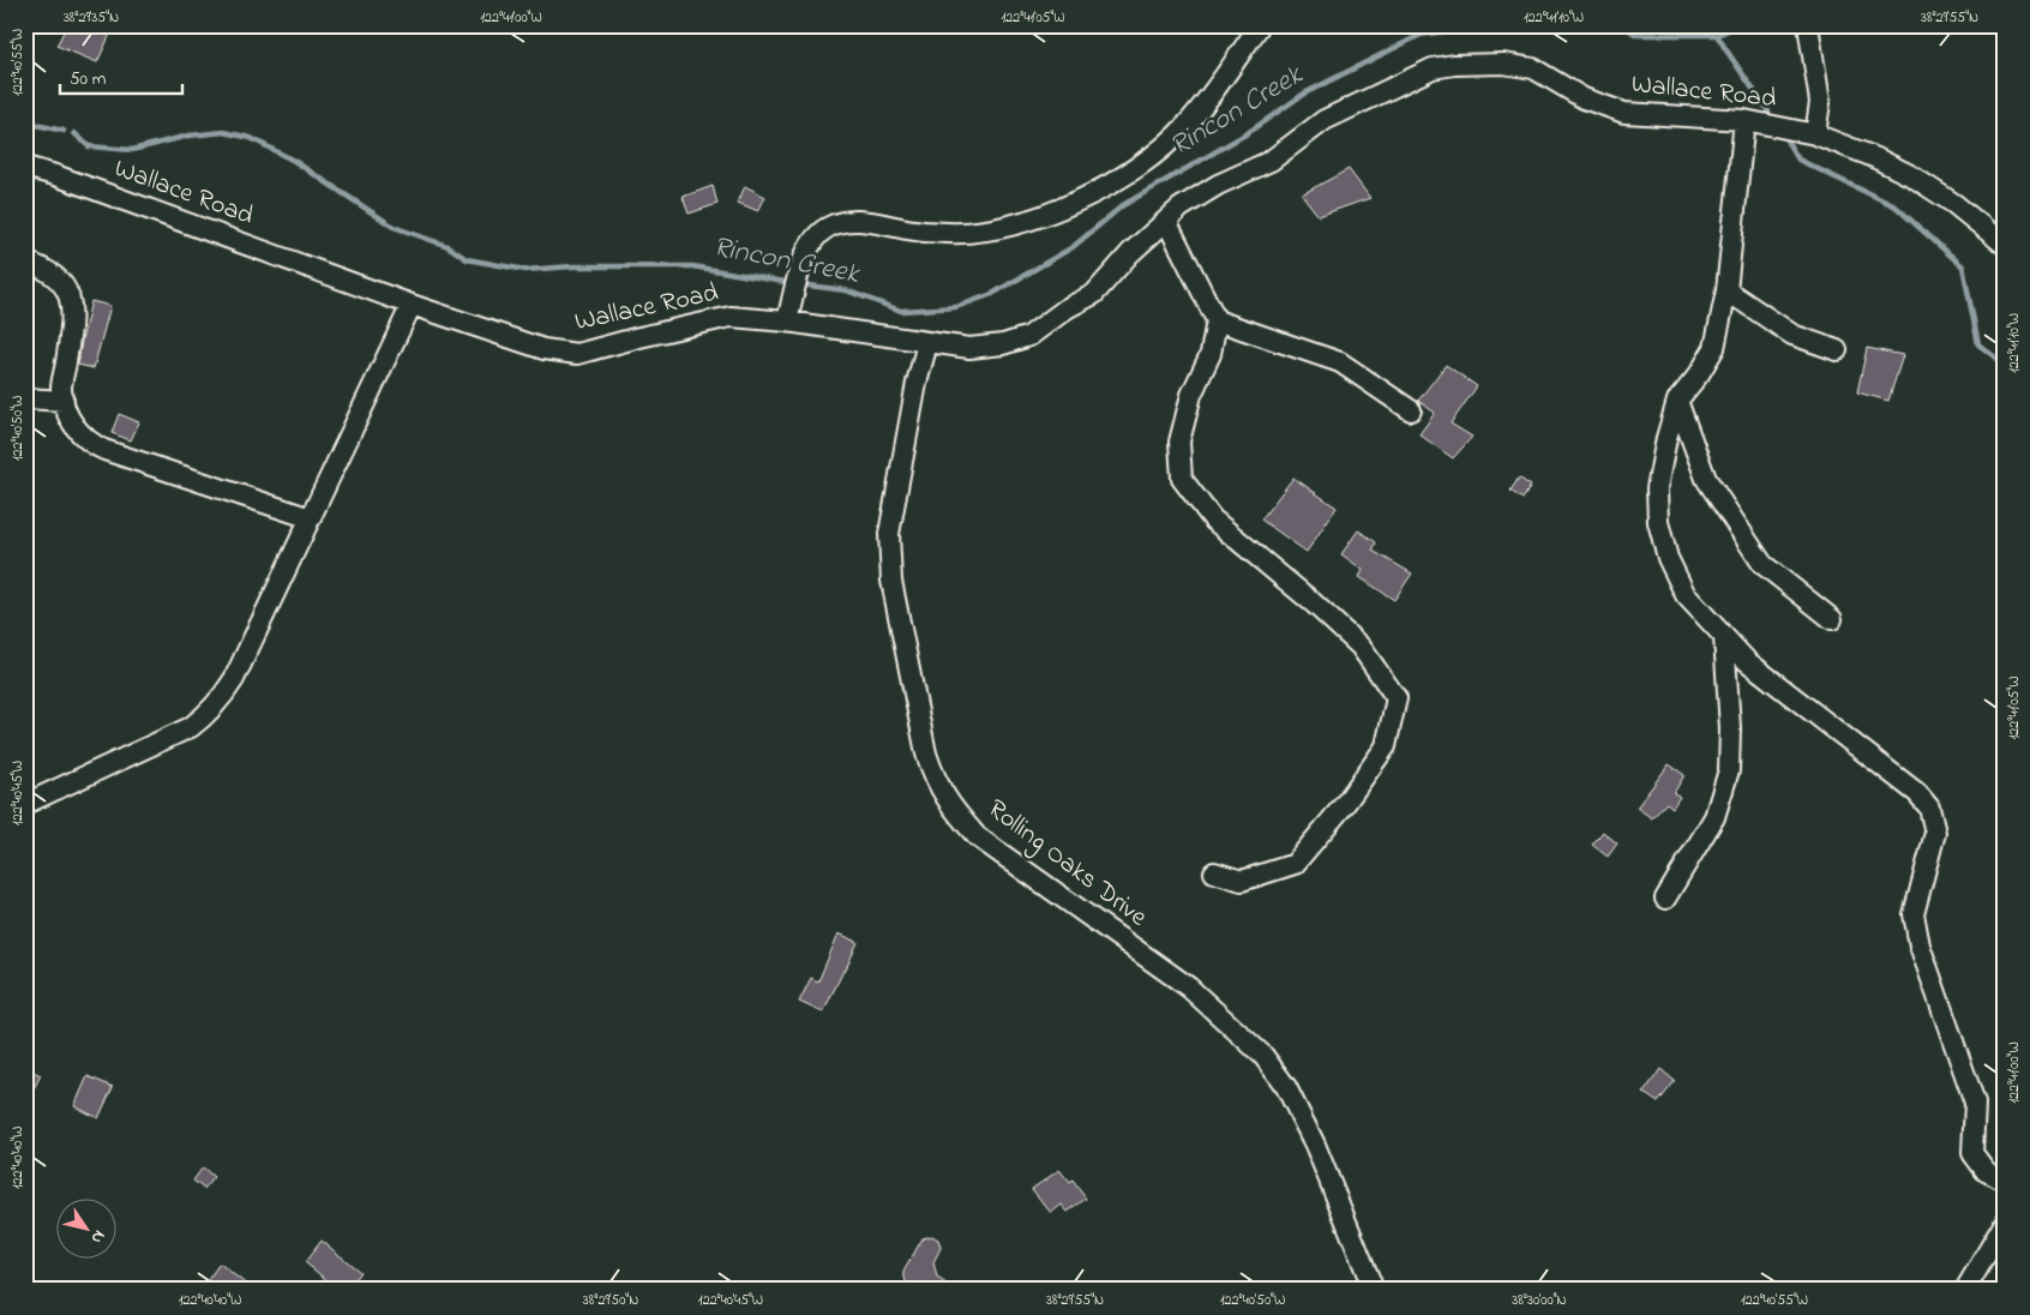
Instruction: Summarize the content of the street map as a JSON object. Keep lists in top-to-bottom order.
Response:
{
  "streets": {
    "street": ["Wallace Road", "Rolling Oaks Drive"]
  },
  "crossings": [
    ["Wallace Road", "Rolling Oaks Drive"]
  ],
  "water": ["Rincon Creek"],
  "scale_bar": "50 m",
  "north": "bottom right",
  "coordinates": [
    "38°29'35\"N",
    "122°41'00\"W",
    "122°41'05\"W",
    "122°41'10\"W",
    "38°29'55\"N",
    "122°40'55\"W",
    "122°40'50\"W",
    "122°40'45\"W",
    "122°40'40\"W",
    "38°29'50\"N",
    "38°30'00\"N"
  ]
}
